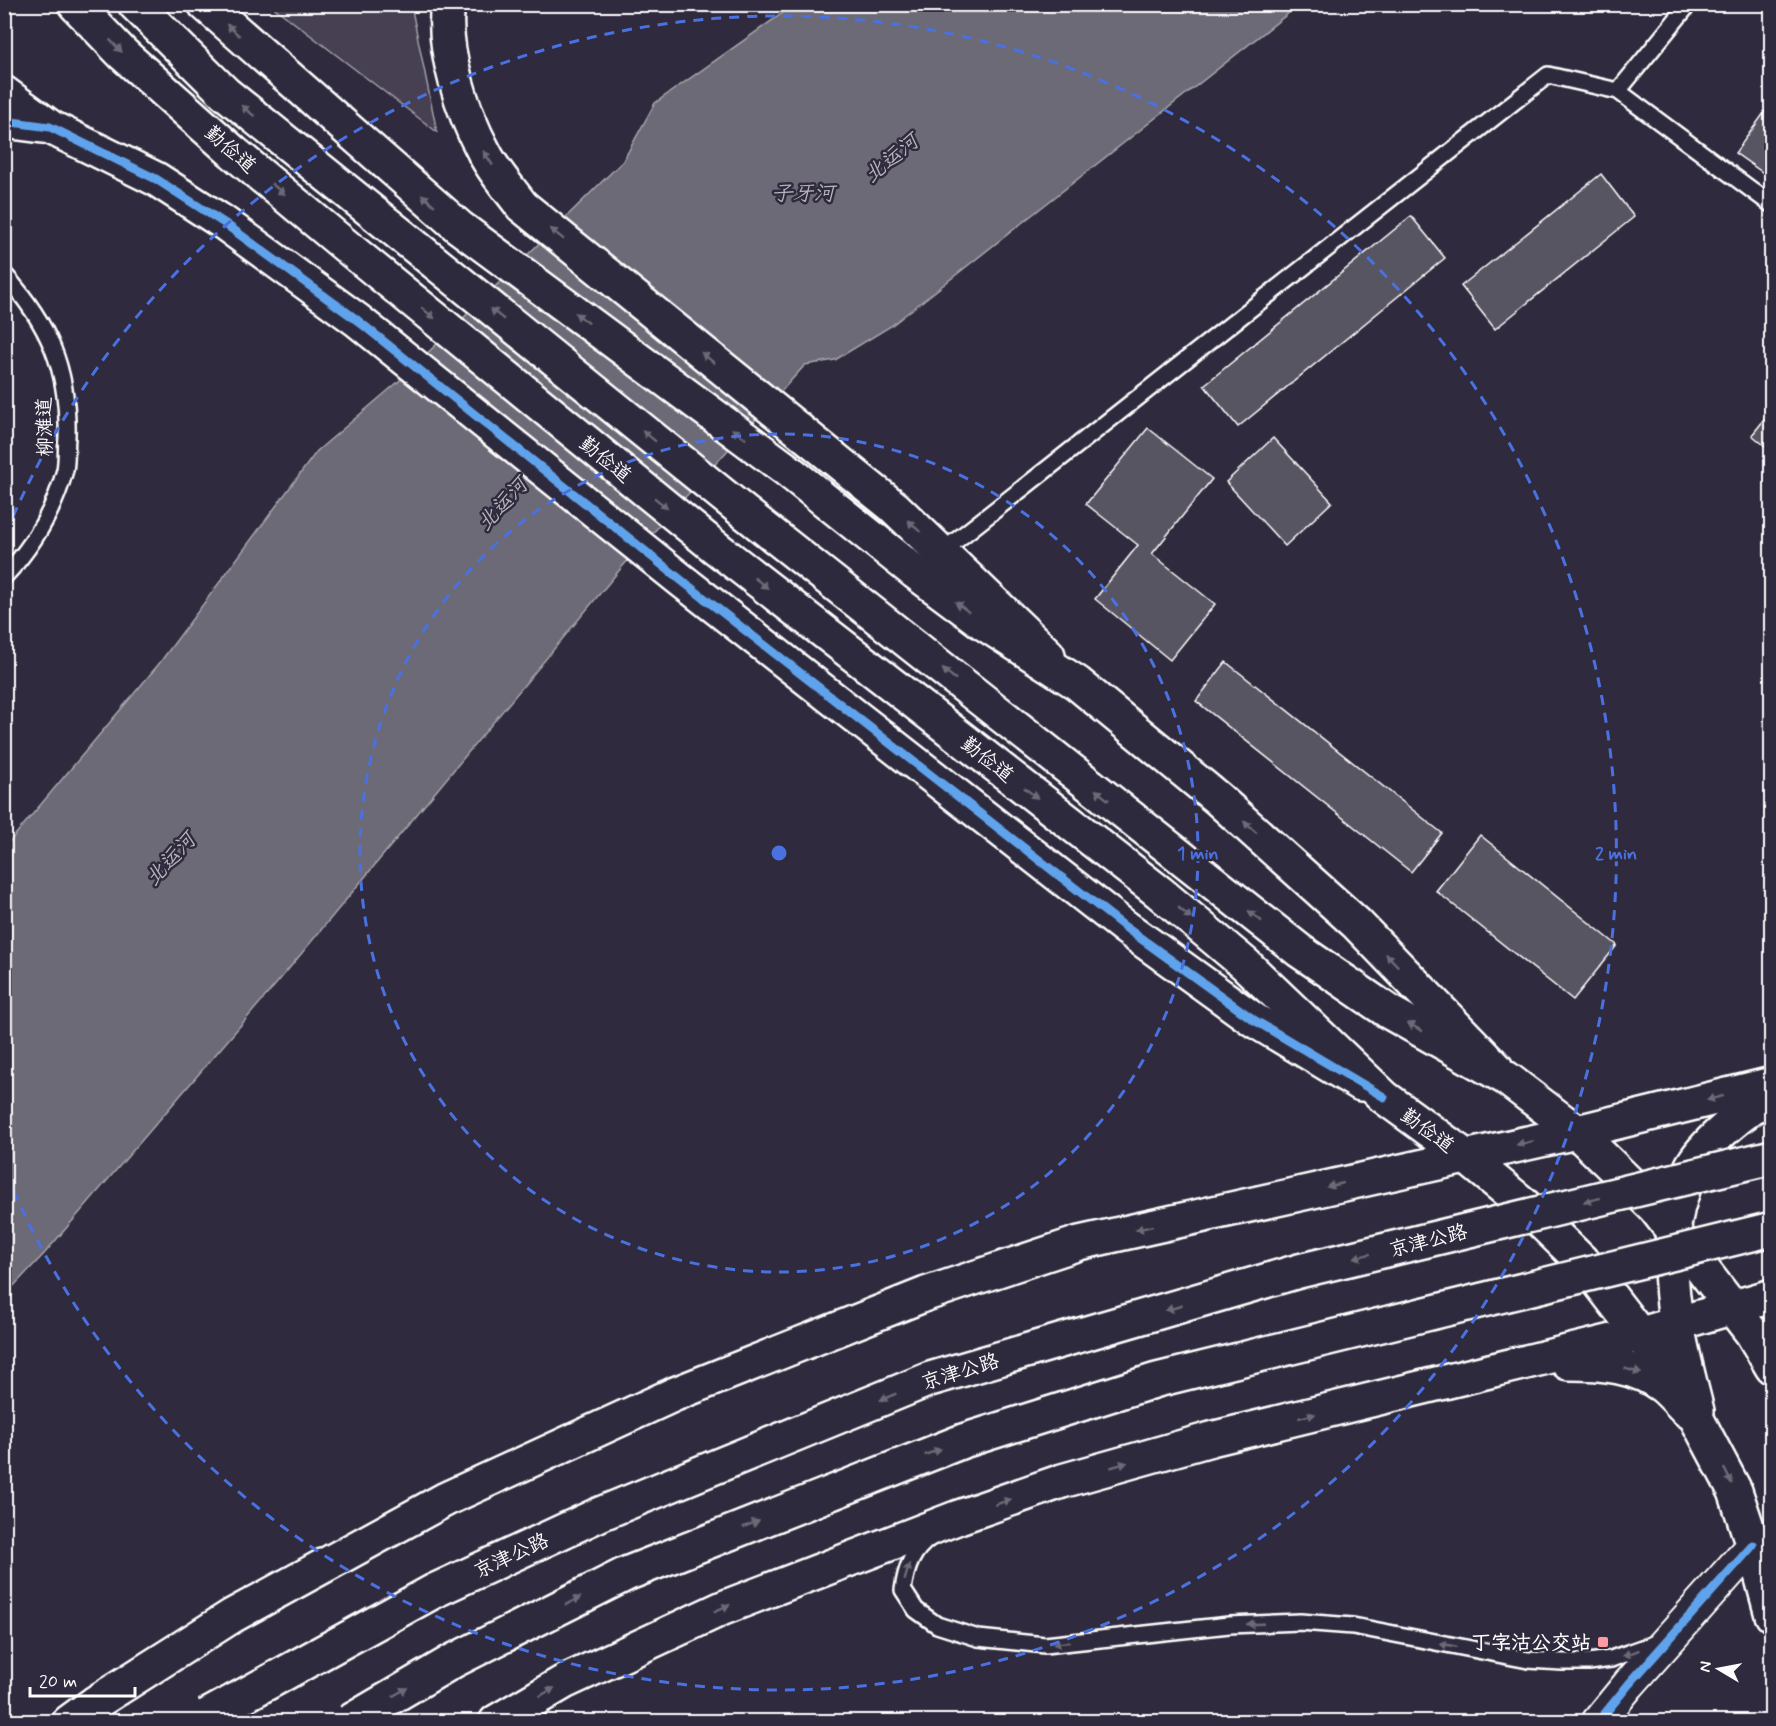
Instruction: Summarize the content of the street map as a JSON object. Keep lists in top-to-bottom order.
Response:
{
  "streets": {
    "main road": ["勤俭道", "京津公路"],
    "lane": ["柳滩道"]
  },
  "water": ["北运河", "子牙河"],
  "places": {
    "transit": ["丁字沽公交站"]
  },
  "scale_bar": "20 m",
  "north": "left",
  "rings": ["1 min", "2 min"]
}
